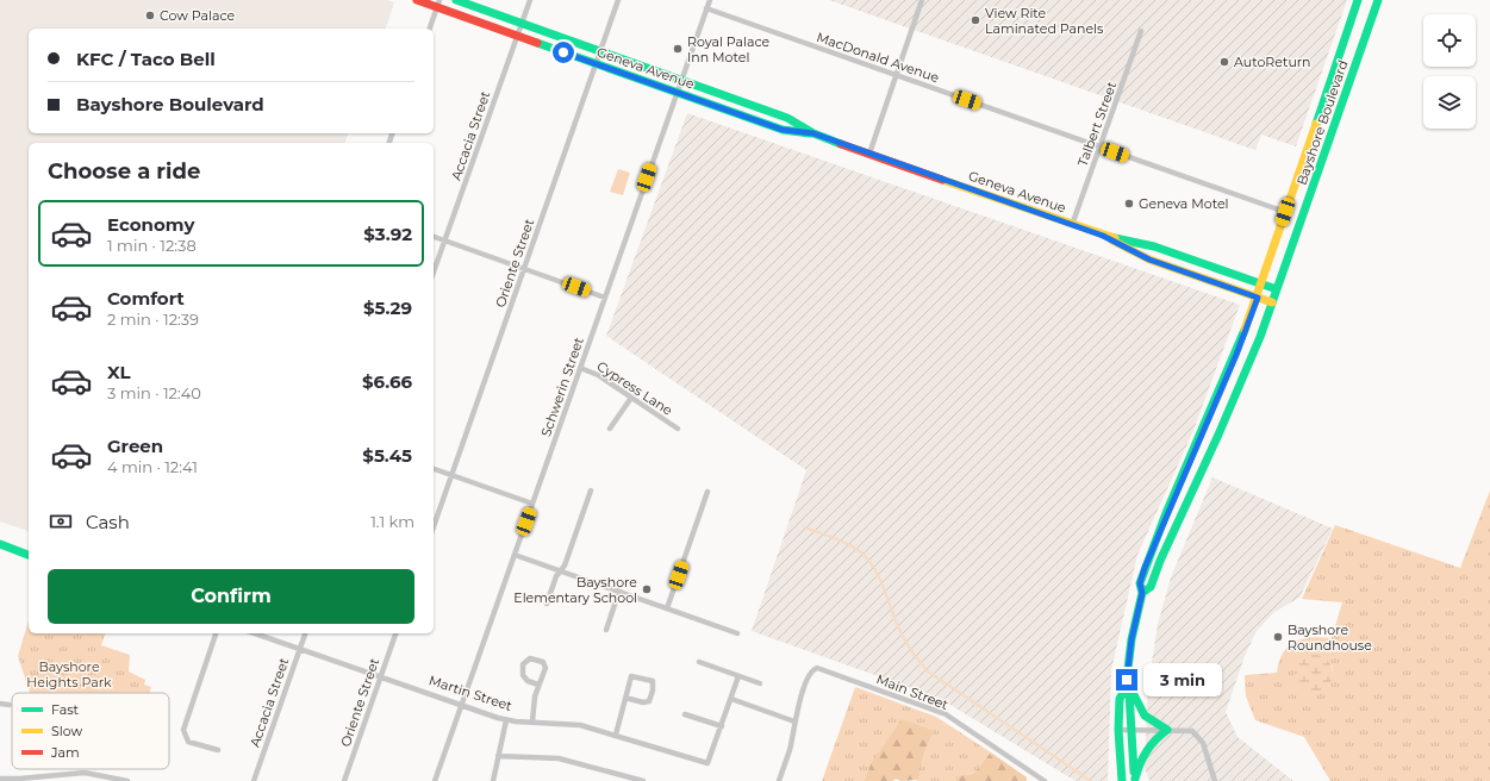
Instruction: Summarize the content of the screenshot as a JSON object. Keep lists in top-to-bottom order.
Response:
{
  "streets": {
    "main road": ["Geneva Avenue", "Bayshore Boulevard"],
    "street": [
      "MacDonald Avenue",
      "Talbert Street",
      "Accacia Street",
      "Oriente Street",
      "Schwerin Street",
      "Cypress Lane",
      "Main Street",
      "Martin Street"
    ]
  },
  "crossings": [
    ["MacDonald Avenue", "Bayshore Boulevard"],
    ["MacDonald Avenue", "Talbert Street"],
    ["MacDonald Avenue", "Schwerin Street"],
    ["Geneva Avenue", "Bayshore Boulevard"],
    ["Geneva Avenue", "Talbert Street"],
    ["Geneva Avenue", "Accacia Street"],
    ["Geneva Avenue", "Oriente Street"],
    ["Geneva Avenue", "Schwerin Street"],
    ["Accacia Street", "Martin Street"],
    ["Oriente Street", "Martin Street"],
    ["Schwerin Street", "Cypress Lane"],
    ["Schwerin Street", "Martin Street"]
  ],
  "parks": ["Bayshore Heights Park"],
  "places": [
    "Cow Palace",
    "View Rite Laminated Panels",
    "Royal Palace Inn Motel",
    "AutoReturn",
    "Geneva Motel",
    "Bayshore Elementary School",
    "Bayshore Roundhouse"
  ],
  "legend": ["Fast", "Slow", "Jam"],
  "page": {
    "banner": ["KFC / Taco Bell", "Bayshore Boulevard"],
    "heading": "Choose a ride",
    "list": [
      {
        "name": "Economy",
        "note": "1 min · 12:38",
        "value": "$3.92"
      },
      {
        "name": "Comfort",
        "note": "2 min · 12:39",
        "value": "$5.29"
      },
      {
        "name": "XL",
        "note": "3 min · 12:40",
        "value": "$6.66"
      },
      {
        "name": "Green",
        "note": "4 min · 12:41",
        "value": "$5.45"
      }
    ],
    "pay": ["Cash", "1.1 km"],
    "buttons": "Confirm",
    "bubble": "3 min"
  }
}
